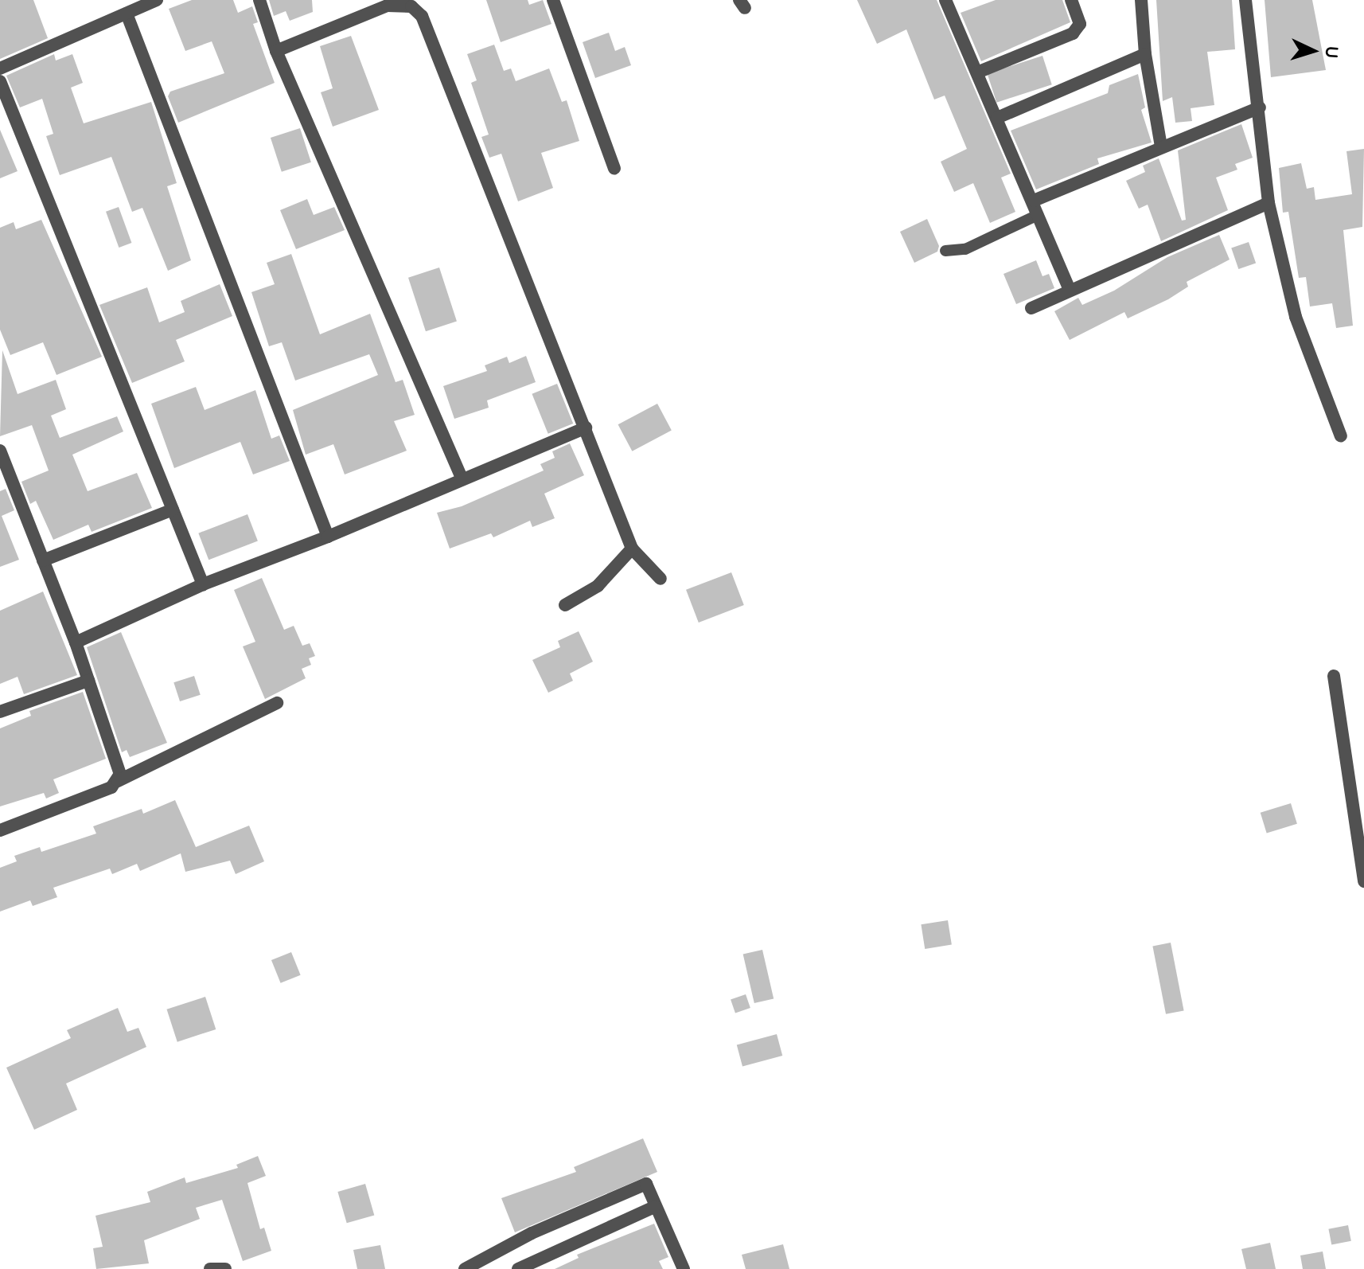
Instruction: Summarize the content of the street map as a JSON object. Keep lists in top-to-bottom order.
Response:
{
  "north": "right"
}
